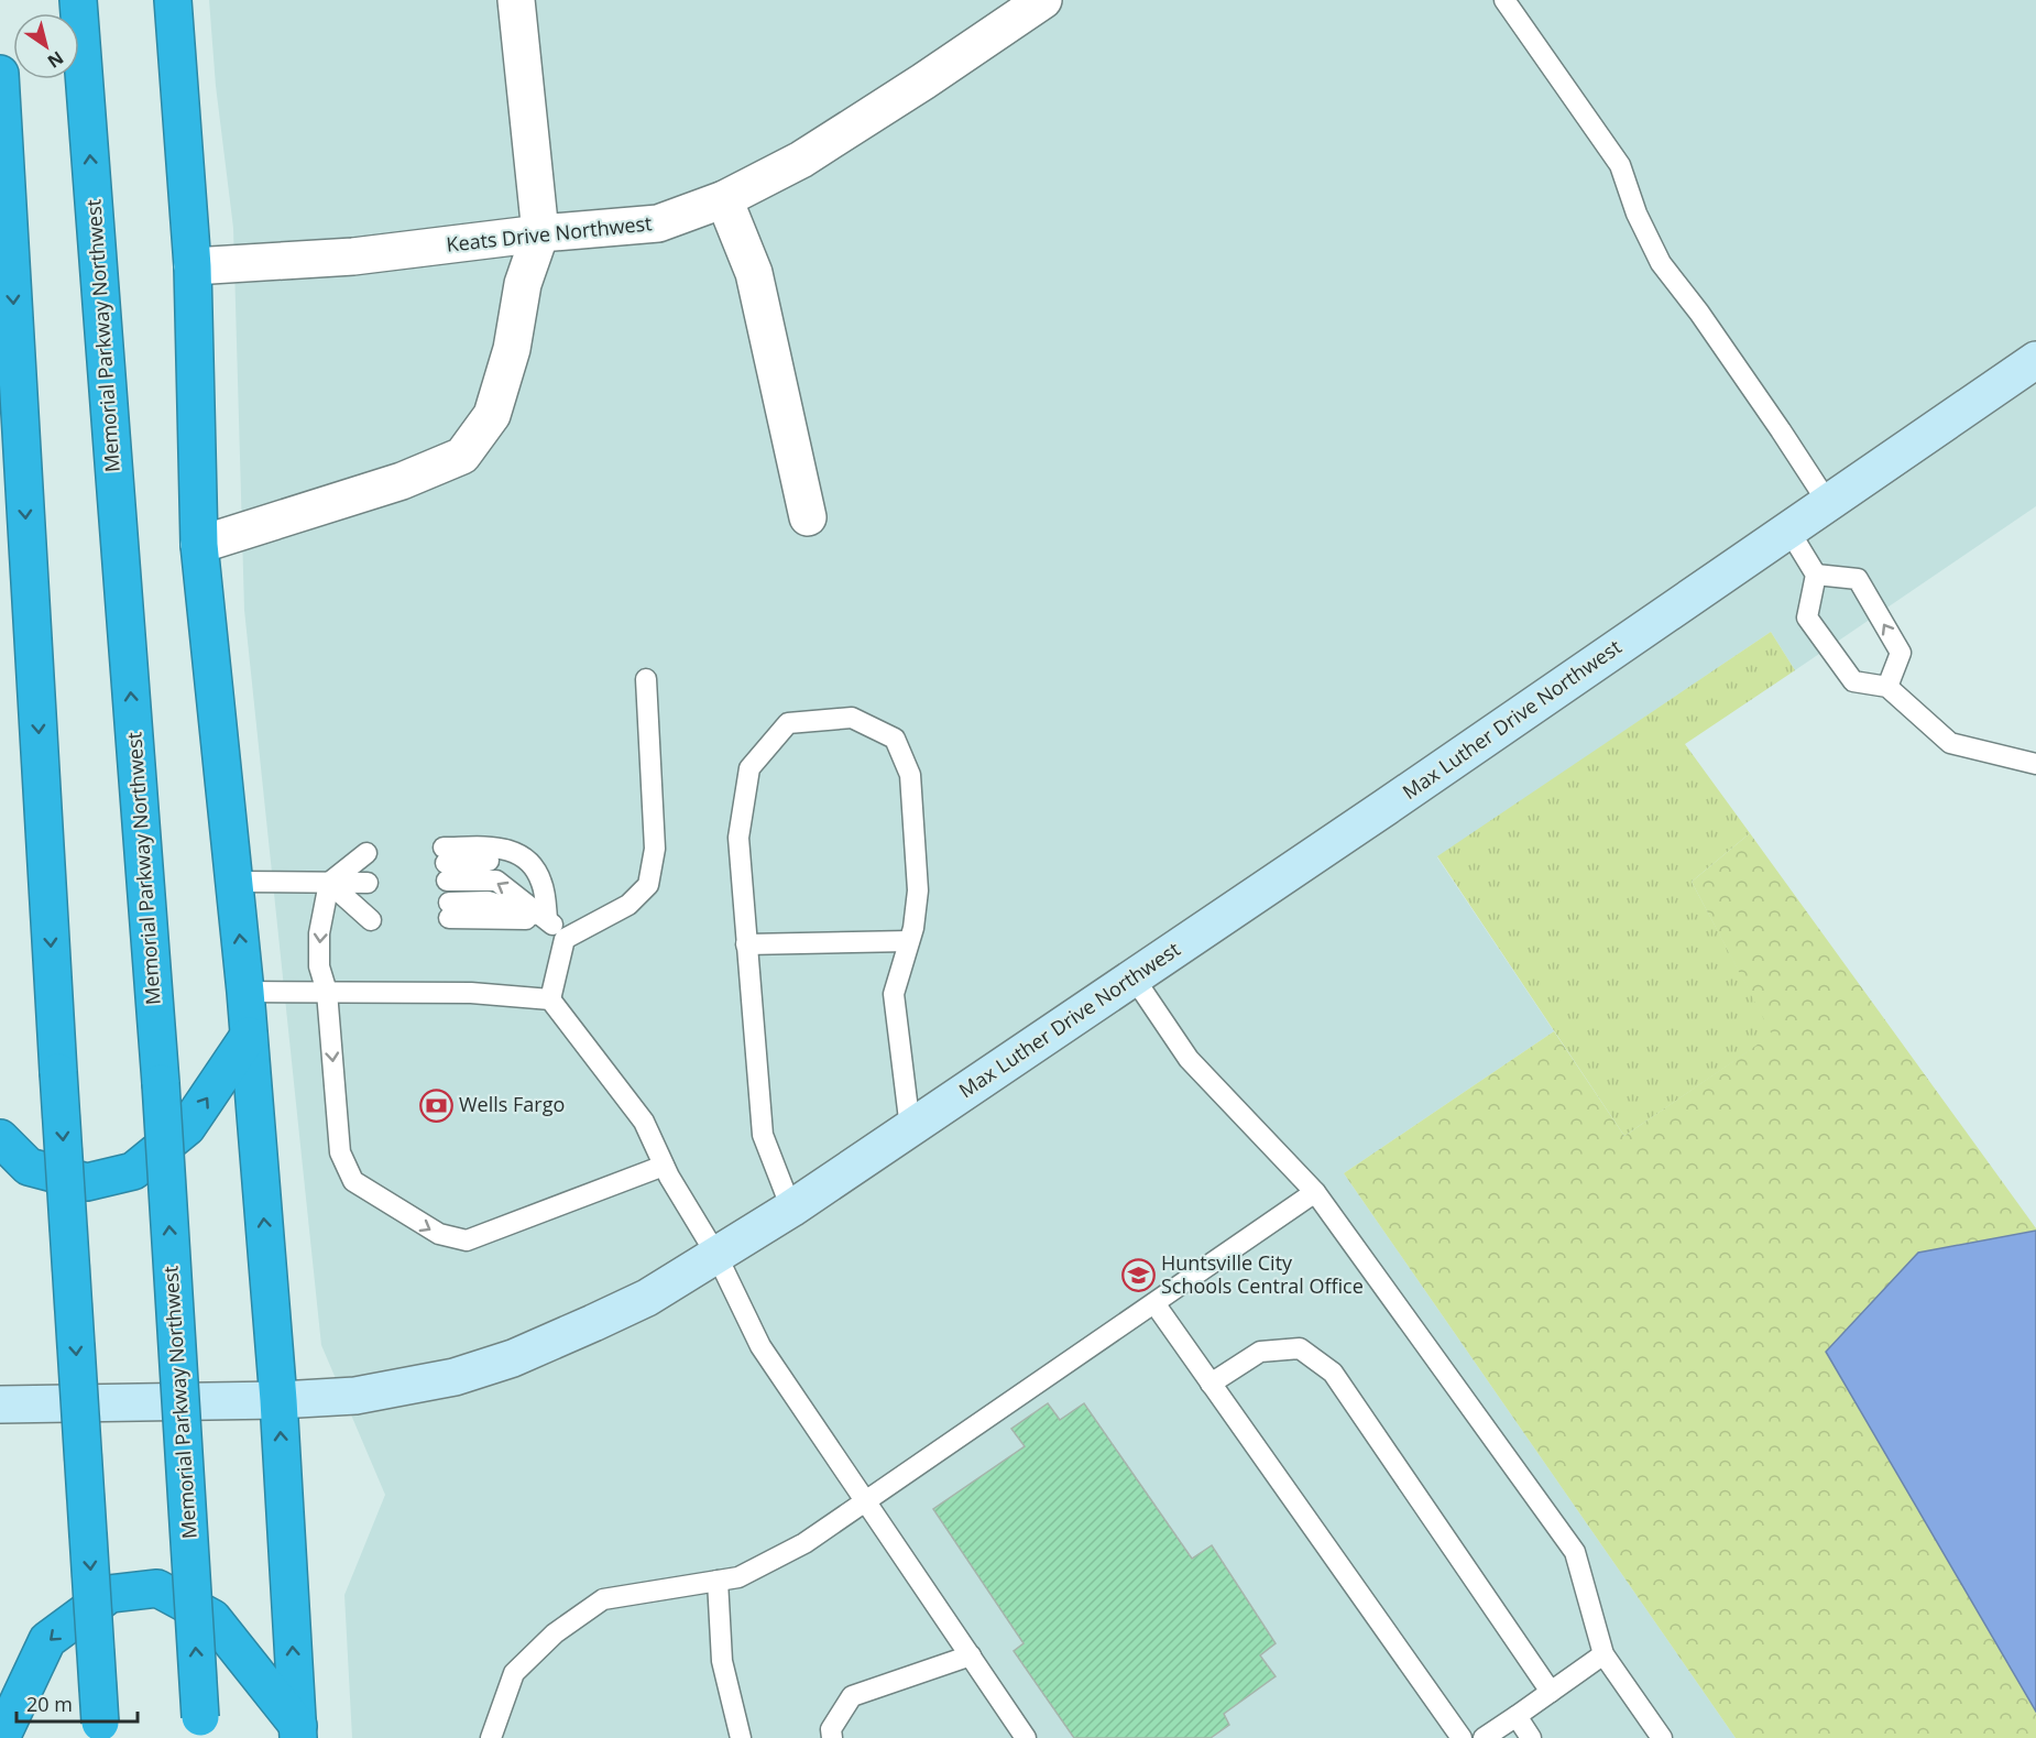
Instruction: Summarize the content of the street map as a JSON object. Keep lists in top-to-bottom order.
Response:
{
  "streets": {
    "highway": ["Memorial Parkway Northwest"],
    "street": ["Keats Drive Northwest", "Max Luther Drive Northwest"]
  },
  "places": {
    "bank": ["Wells Fargo"],
    "school or university": ["Huntsville City Schools Central Office"]
  },
  "scale_bar": "20 m",
  "north": "bottom right"
}
